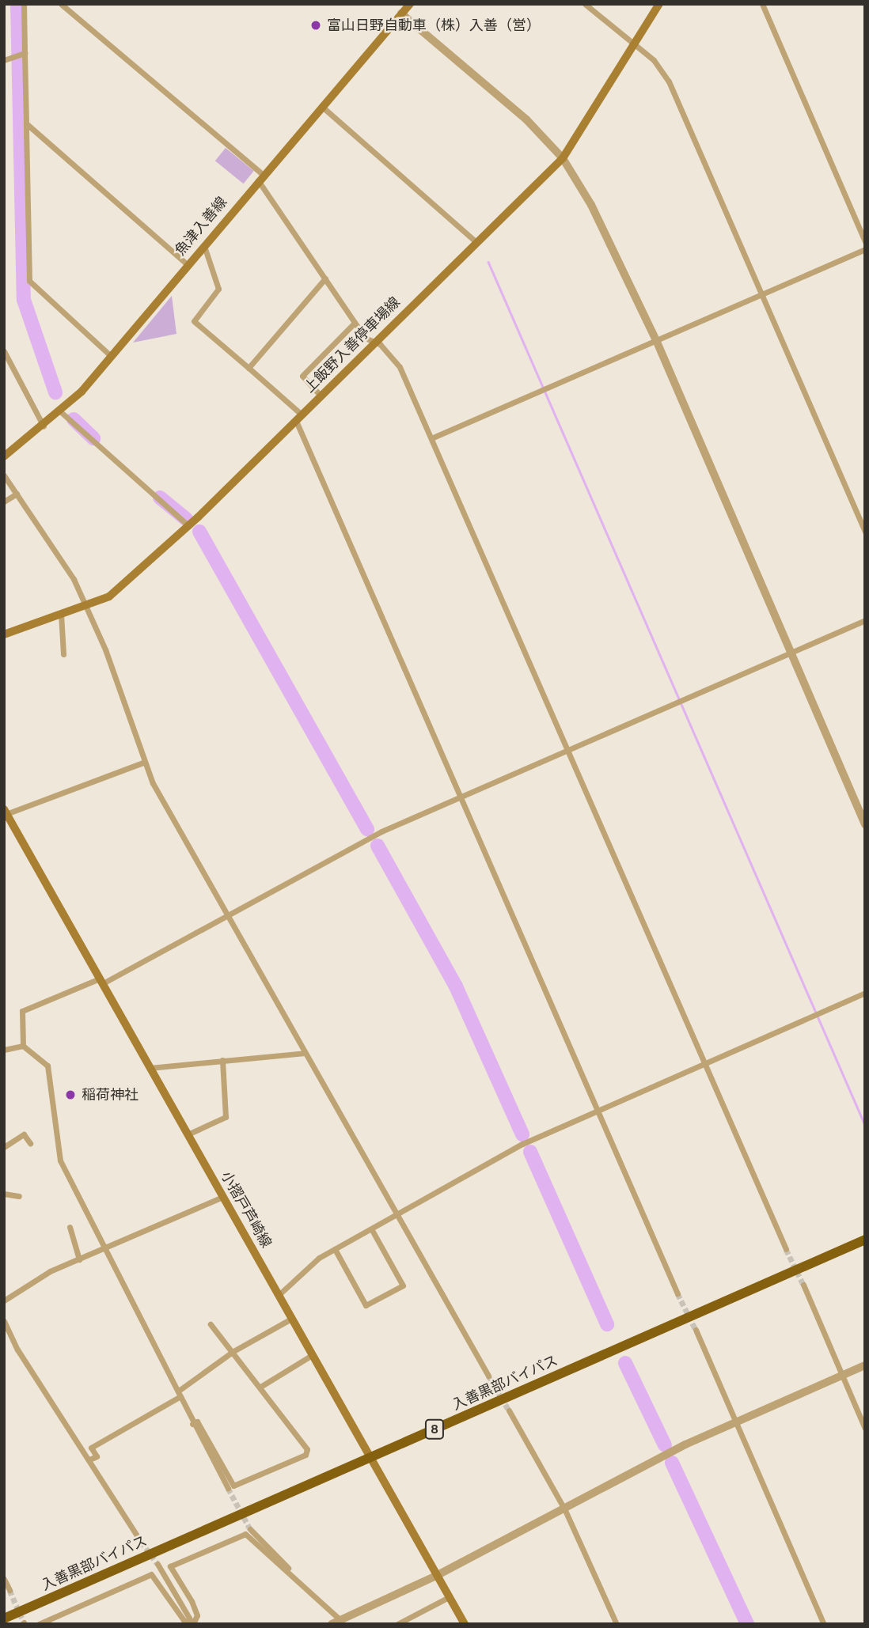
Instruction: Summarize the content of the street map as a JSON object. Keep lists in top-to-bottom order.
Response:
{
  "streets": {
    "highway": ["入善黒部バイパス", "8"],
    "main road": ["魚津入善線", "上飯野入善停車場線", "小摺戸芦崎線"]
  },
  "crossings": [
    ["小摺戸芦崎線", "入善黒部バイパス"]
  ],
  "places": ["富山日野自動車（株）入善（営）", "稲荷神社"]
}
